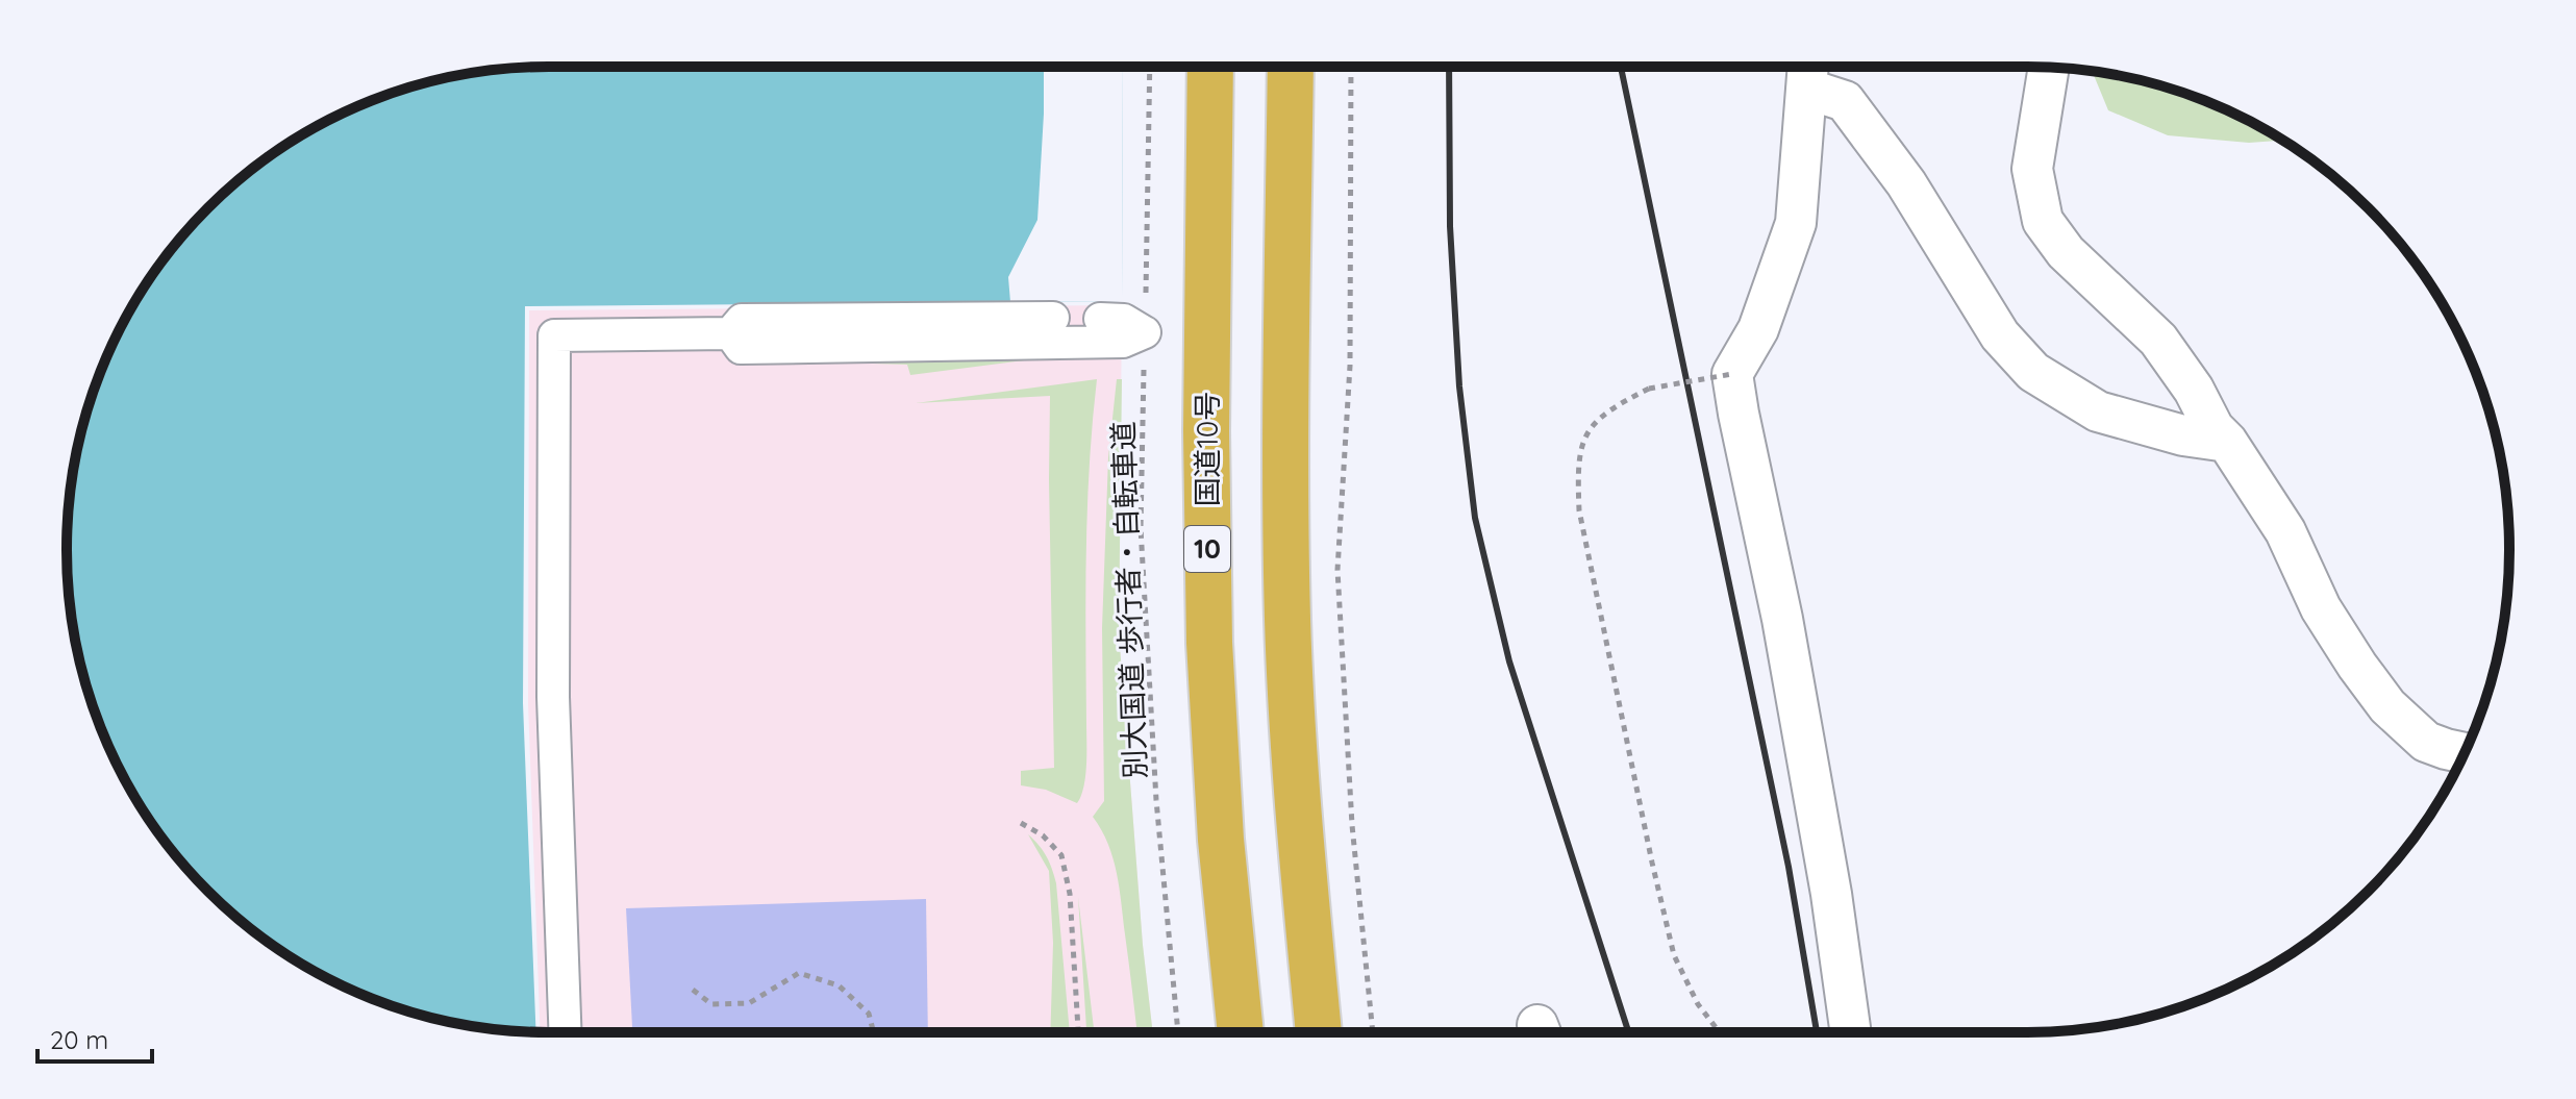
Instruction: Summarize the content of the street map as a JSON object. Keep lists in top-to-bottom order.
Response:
{
  "streets": {
    "highway": ["国道10号", "10"],
    "path": ["別大国道 歩行者・自転車道"]
  },
  "scale_bar": "20 m"
}
